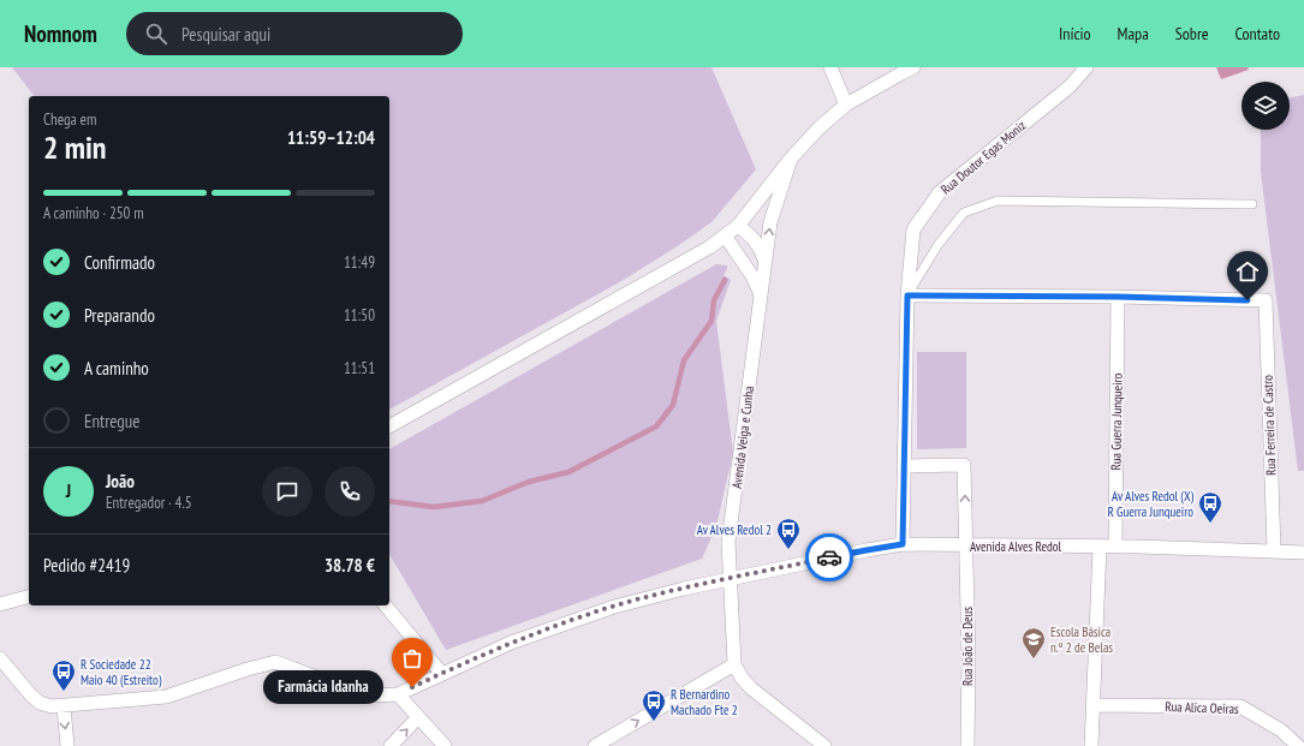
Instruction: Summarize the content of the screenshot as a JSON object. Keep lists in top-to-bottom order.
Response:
{
  "streets": {
    "street": [
      "Rua Doutor Egas Moniz",
      "Rua Guerra Junqueiro",
      "Rua Ferreira de Castro",
      "Avenida Veiga e Cunha",
      "Avenida Alves Redol",
      "Rua João de Deus",
      "Rua Alica Oeiras"
    ]
  },
  "crossings": [
    ["Rua Doutor Egas Moniz", "Avenida Alves Redol"],
    ["Rua Guerra Junqueiro", "Rua Ferreira de Castro"],
    ["Rua Guerra Junqueiro", "Avenida Alves Redol"],
    ["Rua Ferreira de Castro", "Avenida Alves Redol"],
    ["Avenida Veiga e Cunha", "Avenida Alves Redol"],
    ["Avenida Alves Redol", "Rua João de Deus"]
  ],
  "places": {
    "bus stop": [
      "Av Alves Redol (X) R Guerra Junqueiro",
      "Av Alves Redol 2",
      "R Sociedade 22 Maio 40 (Estreito)",
      "R Bernardino Machado Fte 2"
    ],
    "school or university": ["Escola Básica n.º 2 de Belas"],
    "other": ["Farmácia Idanha"]
  },
  "page": {
    "header": "Nomnom",
    "search": "Pesquisar aqui",
    "nav": [
      "Início",
      "Mapa",
      "Sobre",
      "Contato"
    ],
    "heading": ["2 min", "Chega em", "11:59–12:04"],
    "panel": [
      "João",
      "Entregador · 4.5",
      "Pedido #2419",
      "38.78 €"
    ],
    "bar": "A caminho · 250 m",
    "list": [
      ["Confirmado", "11:49"],
      ["Preparando", "11:50"],
      ["A caminho", "11:51"],
      "Entregue"
    ],
    "round": "J",
    "bubble": "Farmácia Idanha"
  }
}
